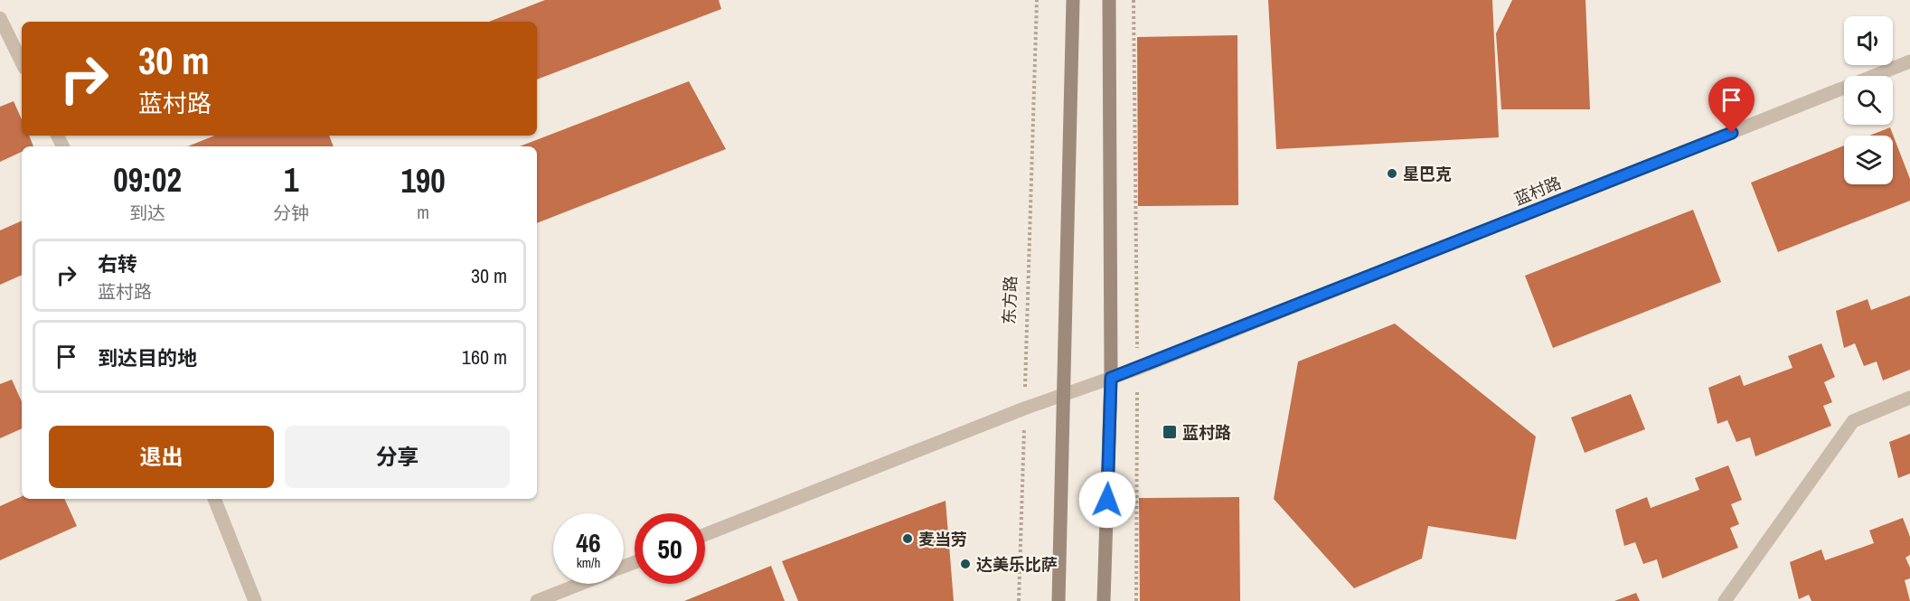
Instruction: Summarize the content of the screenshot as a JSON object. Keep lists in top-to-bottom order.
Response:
{
  "streets": {
    "street": ["蓝村路"],
    "path": ["东方路"]
  },
  "crossings": [
    ["蓝村路", "东方路"]
  ],
  "places": {
    "other": ["星巴克", "麦当劳", "达美乐比萨"],
    "transit": ["蓝村路"]
  },
  "page": {
    "turn": ["30 m", "蓝村路"],
    "eta": [
      "09:02",
      "到达",
      "1",
      "分钟",
      "190",
      "m"
    ],
    "list": [
      {
        "name": "右转",
        "note": "蓝村路",
        "value": "30 m"
      },
      {
        "name": "到达目的地",
        "value": "160 m"
      }
    ],
    "buttons": ["退出", "分享"],
    "speed": "46 km/h",
    "limit": "50"
  }
}
